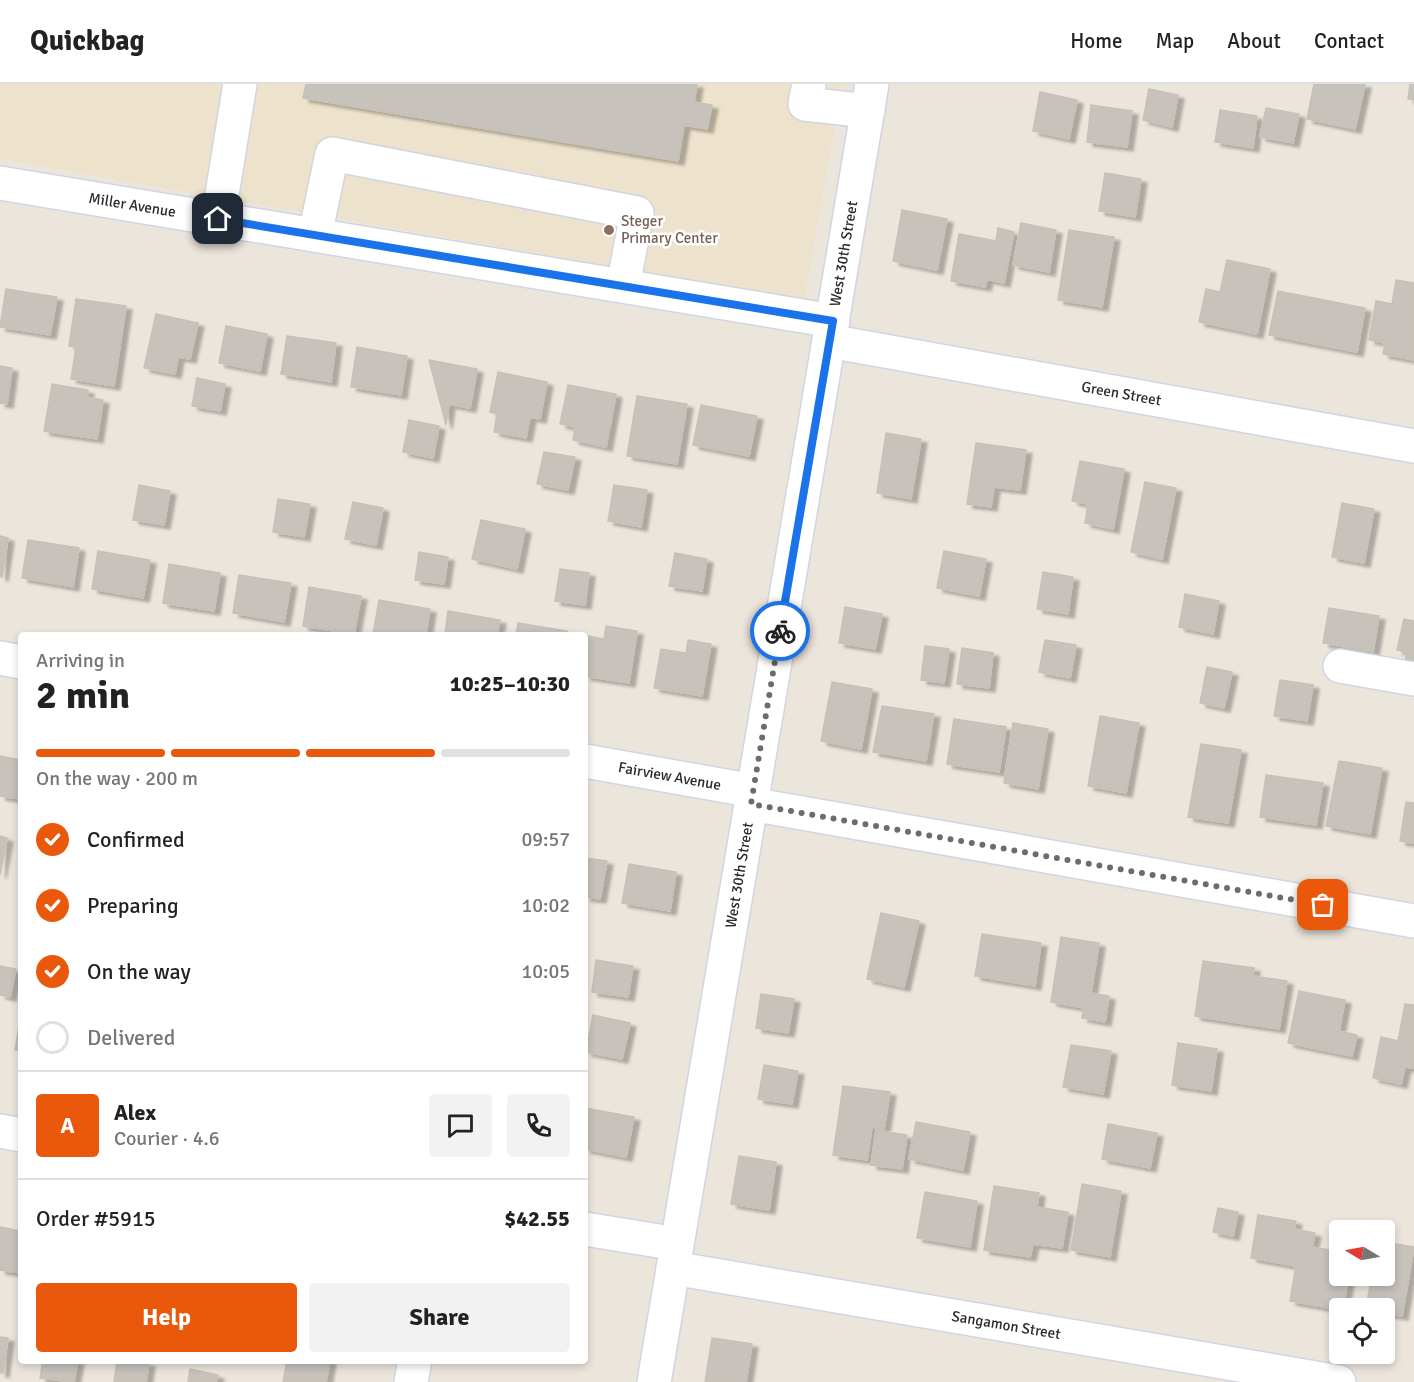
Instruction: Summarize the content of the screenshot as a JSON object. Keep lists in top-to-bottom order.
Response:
{
  "streets": {
    "street": [
      "Miller Avenue",
      "West 30th Street",
      "Green Street",
      "Fairview Avenue",
      "Sangamon Street"
    ]
  },
  "crossings": [
    ["Miller Avenue", "West 30th Street"],
    ["Miller Avenue", "Green Street"],
    ["West 30th Street", "Green Street"],
    ["West 30th Street", "Fairview Avenue"],
    ["West 30th Street", "Sangamon Street"]
  ],
  "places": ["Steger Primary Center"],
  "north": "left",
  "page": {
    "header": "Quickbag",
    "nav": [
      "Home",
      "Map",
      "About",
      "Contact"
    ],
    "heading": ["2 min", "Arriving in", "10:25–10:30"],
    "panel": [
      "Alex",
      "Courier · 4.6",
      "Order #5915",
      "$42.55"
    ],
    "bar": "On the way · 200 m",
    "list": [
      ["Confirmed", "09:57"],
      ["Preparing", "10:02"],
      ["On the way", "10:05"],
      "Delivered"
    ],
    "round": "A",
    "buttons": ["Help", "Share"]
  }
}
